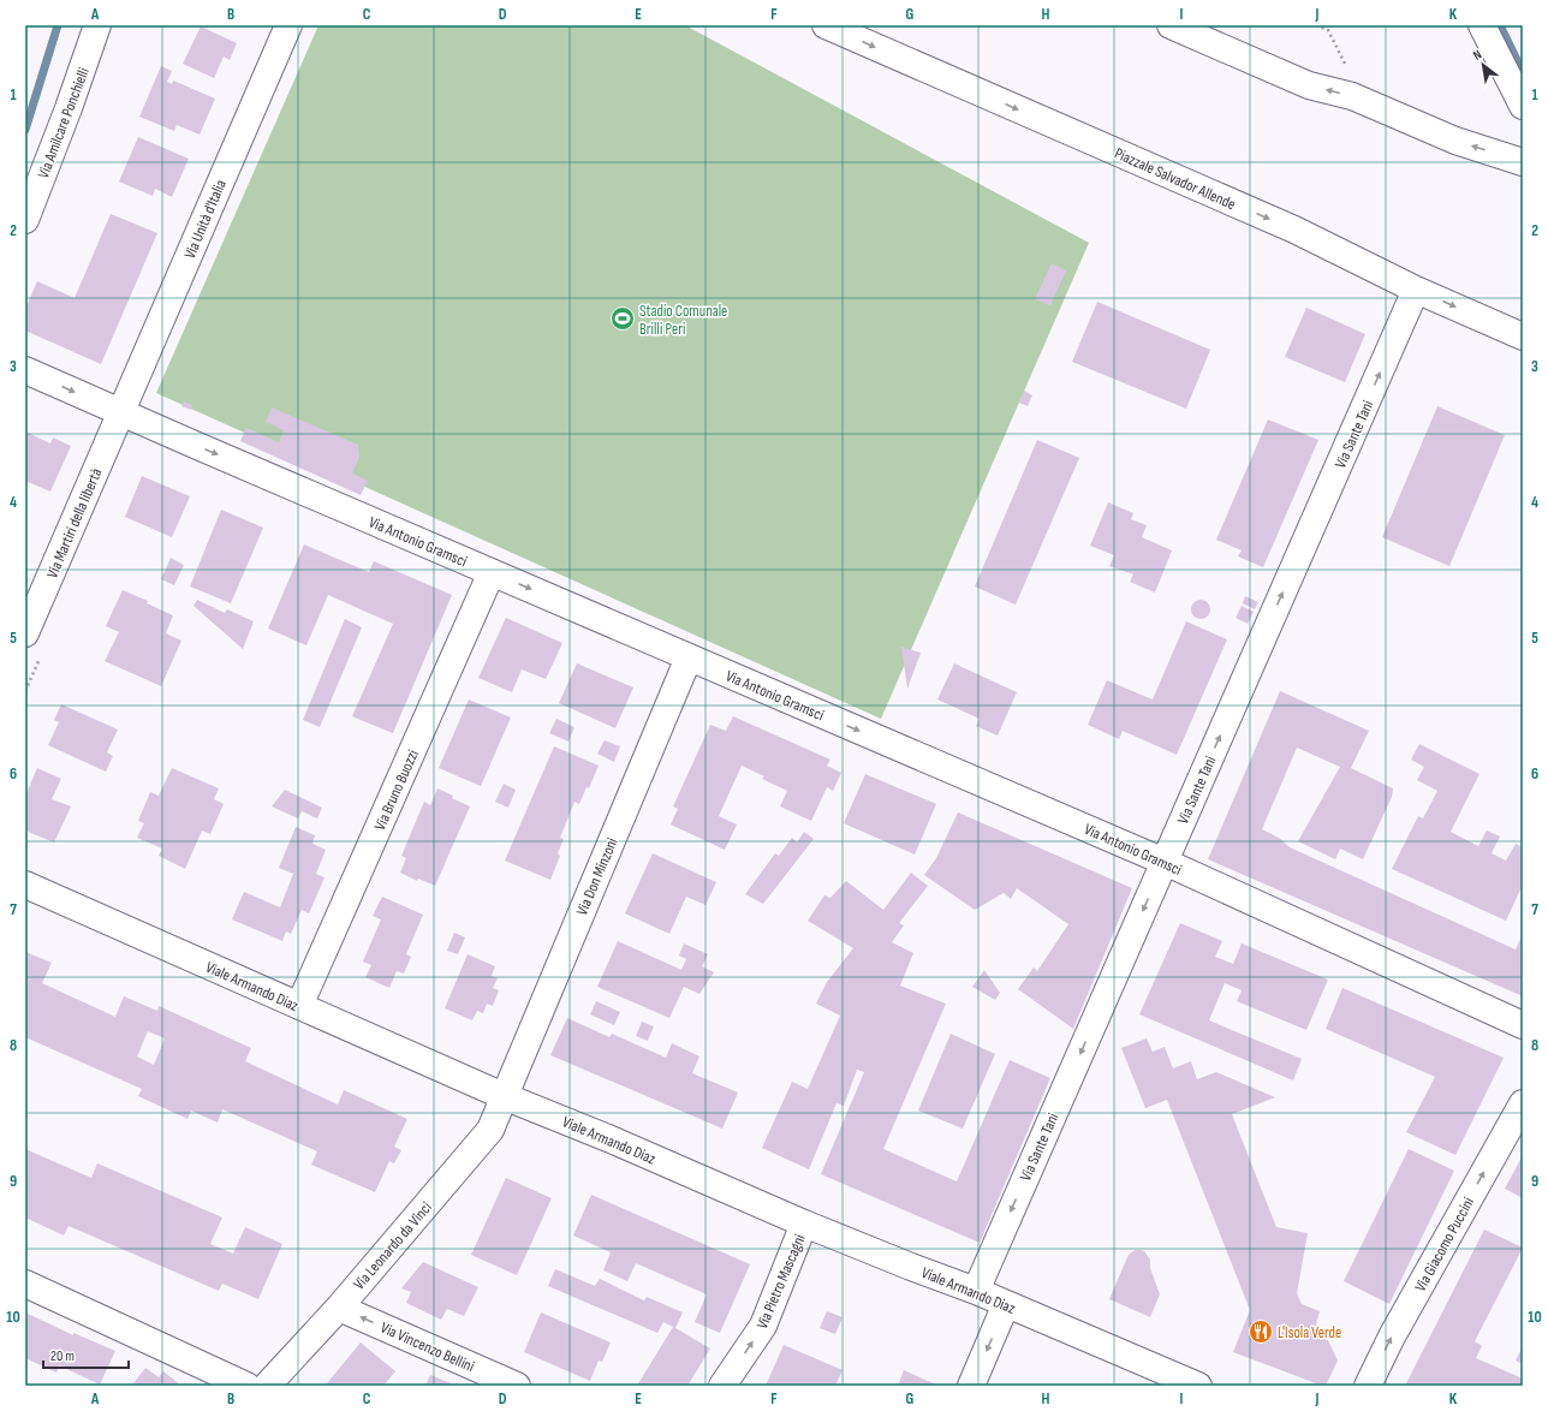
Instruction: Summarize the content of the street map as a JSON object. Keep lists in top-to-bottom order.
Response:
{
  "streets": {
    "street": [
      "Via Amilcare Ponchielli",
      "Piazzale Salvador Allende",
      "Via Unità d'Italia",
      "Via Sante Tani",
      "Via Martiri della libertà",
      "Via Antonio Gramsci",
      "Via Bruno Buozzi",
      "Via Don Minzoni",
      "Viale Armando Diaz",
      "Via Giacomo Puccini",
      "Via Leonardo da Vinci",
      "Via Pietro Mascagni",
      "Via Vincenzo Bellini"
    ]
  },
  "crossings": [
    ["Piazzale Salvador Allende", "Via Sante Tani"],
    ["Via Unità d'Italia", "Via Martiri della libertà"],
    ["Via Unità d'Italia", "Via Antonio Gramsci"],
    ["Via Sante Tani", "Via Antonio Gramsci"],
    ["Via Sante Tani", "Viale Armando Diaz"],
    ["Via Martiri della libertà", "Via Antonio Gramsci"],
    ["Via Antonio Gramsci", "Via Bruno Buozzi"],
    ["Via Antonio Gramsci", "Via Don Minzoni"],
    ["Via Bruno Buozzi", "Viale Armando Diaz"],
    ["Via Don Minzoni", "Viale Armando Diaz"],
    ["Via Don Minzoni", "Via Leonardo da Vinci"],
    ["Viale Armando Diaz", "Via Leonardo da Vinci"],
    ["Viale Armando Diaz", "Via Pietro Mascagni"],
    ["Via Leonardo da Vinci", "Via Vincenzo Bellini"]
  ],
  "one_way": ["Via Antonio Gramsci", "Via Giacomo Puccini", "Via Vincenzo Bellini"],
  "places": {
    "sports": ["Stadio Comunale Brilli Peri"],
    "restaurant": ["L'Isola Verde"]
  },
  "scale_bar": "20 m",
  "north": "top left",
  "grid": {
    "columns": [
      "A",
      "B",
      "C",
      "D",
      "E",
      "F",
      "G",
      "H",
      "I",
      "J",
      "K"
    ],
    "rows": [
      "1",
      "2",
      "3",
      "4",
      "5",
      "6",
      "7",
      "8",
      "9",
      "10"
    ]
  }
}
